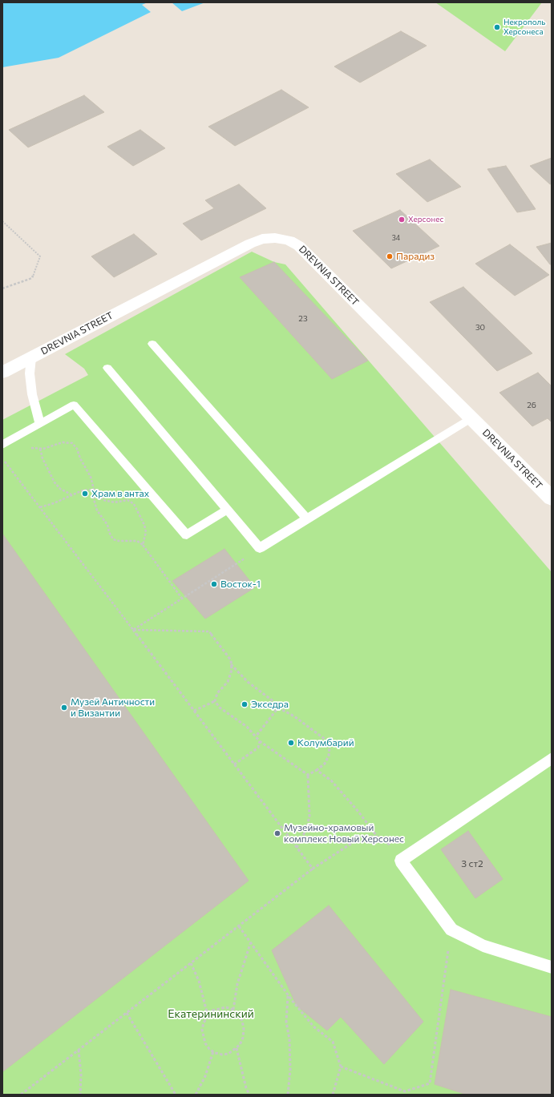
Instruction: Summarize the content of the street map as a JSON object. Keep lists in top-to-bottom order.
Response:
{
  "streets": {
    "main road": ["DREVNIA STREET"]
  },
  "parks": ["Екатерининский"],
  "places": [
    "Некрополь Херсонеса",
    "Херсонес",
    "Парадиз",
    "Храм в антах",
    "Восток-1",
    "Экседра",
    "Музей Античности и Византии",
    "Колумбарий",
    "Музейно-храмовый комплекс Новый Херсонес"
  ],
  "house_numbers": [
    "34",
    "23",
    "30",
    "26",
    "3 ст2"
  ]
}
